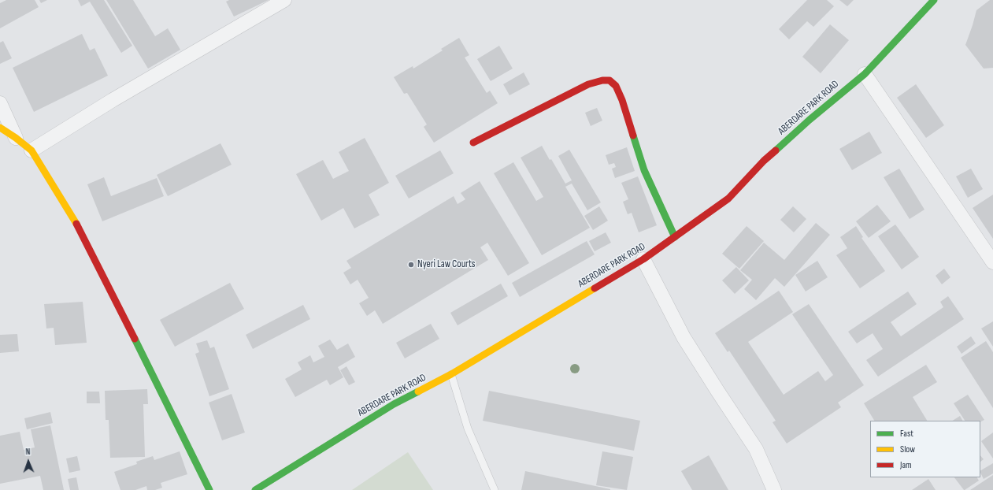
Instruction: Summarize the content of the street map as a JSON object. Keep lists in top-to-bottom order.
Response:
{
  "streets": {
    "street": ["ABERDARE PARK ROAD"]
  },
  "places": ["Nyeri Law Courts"],
  "legend": ["Fast", "Slow", "Jam"],
  "north": "top"
}
